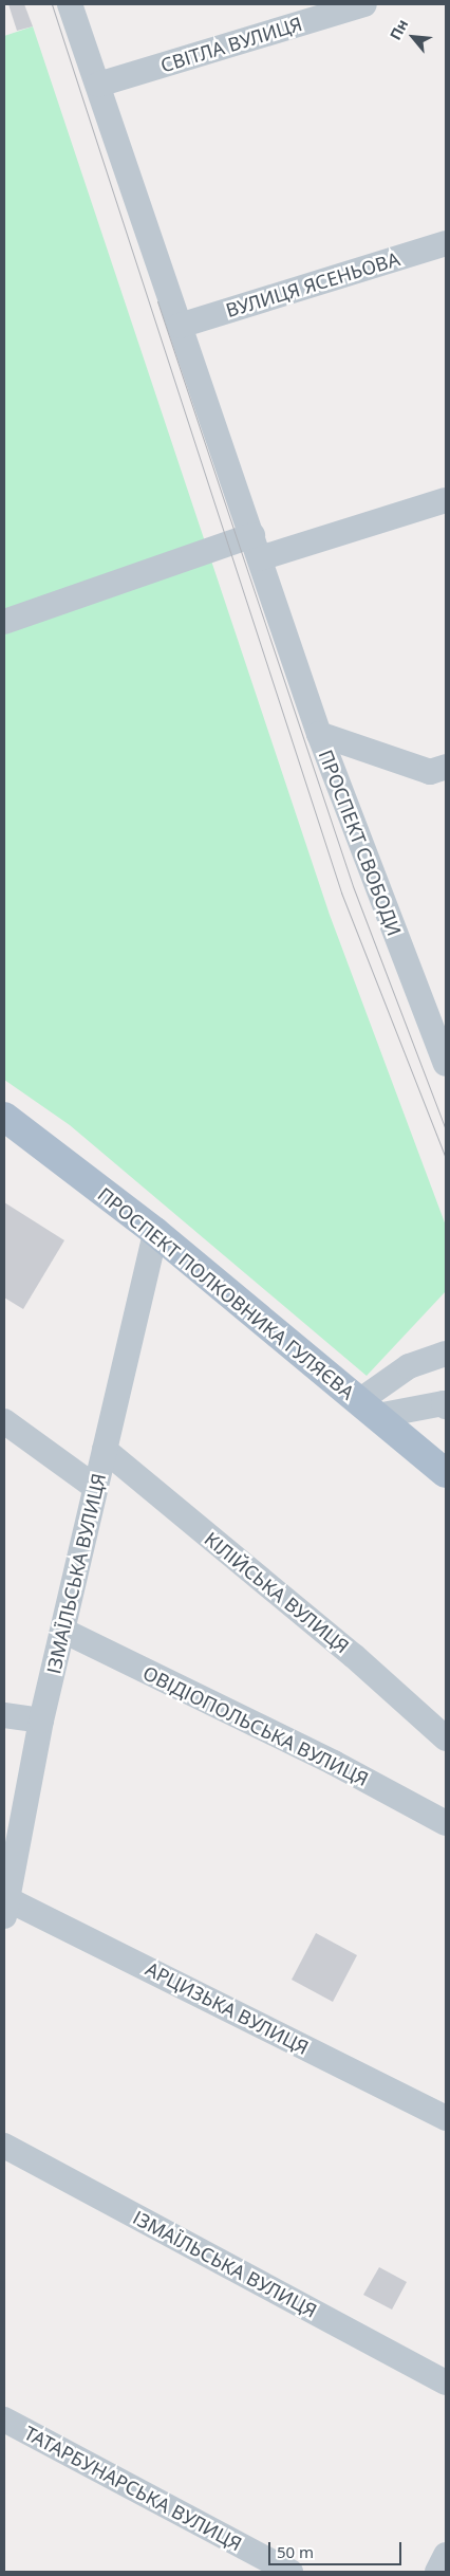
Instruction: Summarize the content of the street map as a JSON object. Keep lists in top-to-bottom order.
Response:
{
  "streets": {
    "main road": ["ПРОСПЕКТ ПОЛКОВНИКА ГУЛЯЄВА"],
    "street": [
      "СВІТЛА ВУЛИЦЯ",
      "ВУЛИЦЯ ЯСЕНЬОВА",
      "ПРОСПЕКТ СВОБОДИ",
      "ІЗМАЇЛЬСЬКА ВУЛИЦЯ",
      "КІЛІЙСЬКА ВУЛИЦЯ",
      "ОВІДІОПОЛЬСЬКА ВУЛИЦЯ",
      "АРЦИЗЬКА ВУЛИЦЯ",
      "ТАТАРБУНАРСЬКА ВУЛИЦЯ"
    ]
  },
  "crossings": [
    ["СВІТЛА ВУЛИЦЯ", "ПРОСПЕКТ СВОБОДИ"],
    ["ВУЛИЦЯ ЯСЕНЬОВА", "ПРОСПЕКТ СВОБОДИ"],
    ["ПРОСПЕКТ ПОЛКОВНИКА ГУЛЯЄВА", "ІЗМАЇЛЬСЬКА ВУЛИЦЯ"],
    ["ІЗМАЇЛЬСЬКА ВУЛИЦЯ", "КІЛІЙСЬКА ВУЛИЦЯ"],
    ["ІЗМАЇЛЬСЬКА ВУЛИЦЯ", "ОВІДІОПОЛЬСЬКА ВУЛИЦЯ"],
    ["ІЗМАЇЛЬСЬКА ВУЛИЦЯ", "АРЦИЗЬКА ВУЛИЦЯ"]
  ],
  "scale_bar": "50 m",
  "north": "top left"
}
